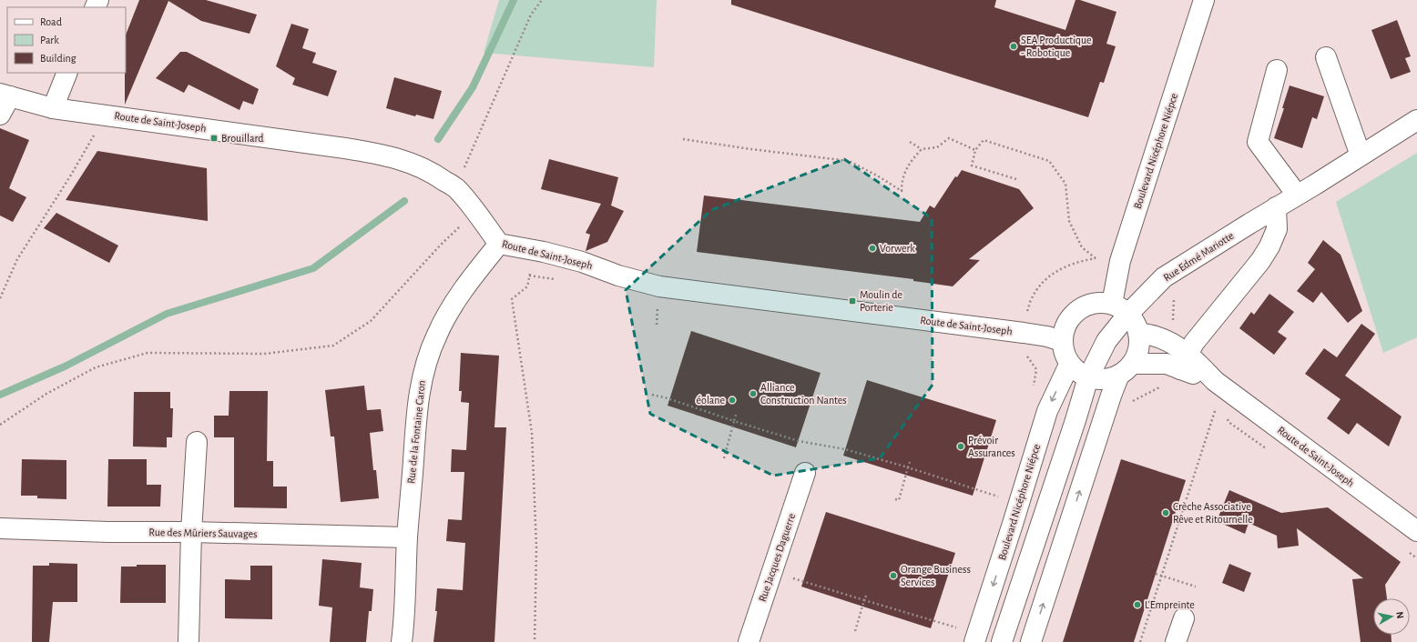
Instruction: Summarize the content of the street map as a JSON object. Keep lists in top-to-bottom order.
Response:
{
  "streets": {
    "street": [
      "Route de Saint-Joseph",
      "Boulevard Nicéphore Niépce",
      "Rue Edmé Mariotte",
      "Rue de la Fontaine Caron",
      "Rue des Mûriers Sauvages",
      "Rue Jacques Daguerre"
    ]
  },
  "crossings": [
    ["Route de Saint-Joseph", "Rue Edmé Mariotte"],
    ["Route de Saint-Joseph", "Rue de la Fontaine Caron"],
    ["Boulevard Nicéphore Niépce", "Rue Edmé Mariotte"],
    ["Rue de la Fontaine Caron", "Rue des Mûriers Sauvages"]
  ],
  "places": {
    "other": [
      "SEA Productique - Robotique",
      "Vorwerk",
      "Alliance Construction Nantes",
      "éolane",
      "Prévoir Assurances",
      "Crèche Associative Rêve et Ritournelle",
      "Orange Business Services",
      "L'Empreinte"
    ],
    "transit": ["Brouillard", "Moulin de Porterie"]
  },
  "legend": ["Road", "Park", "Building"],
  "north": "right"
}
